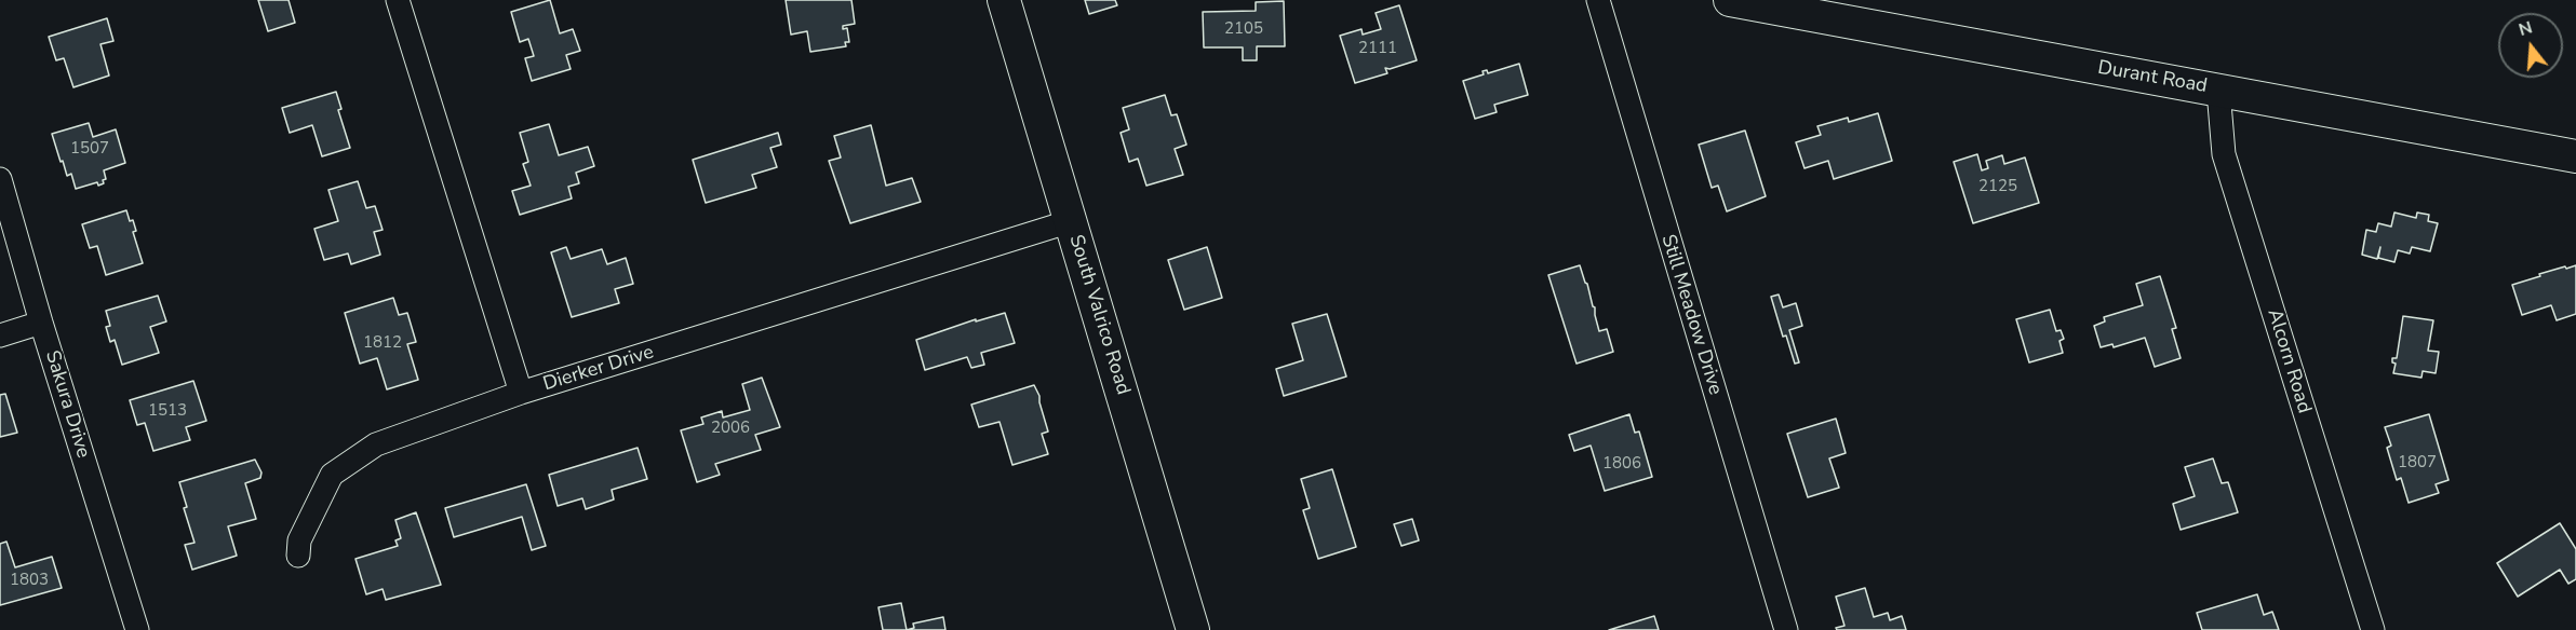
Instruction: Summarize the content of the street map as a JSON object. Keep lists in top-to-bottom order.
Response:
{
  "streets": {
    "street": [
      "Durant Road",
      "South Valrico Road",
      "Still Meadow Drive",
      "Alcorn Road",
      "Dierker Drive",
      "Sakura Drive"
    ]
  },
  "crossings": [
    ["Durant Road", "Alcorn Road"],
    ["South Valrico Road", "Dierker Drive"]
  ],
  "house_numbers": [
    "2105",
    "2111",
    "1507",
    "2125",
    "1812",
    "1513",
    "2006",
    "1807",
    "1806",
    "1803"
  ],
  "north": "top"
}
